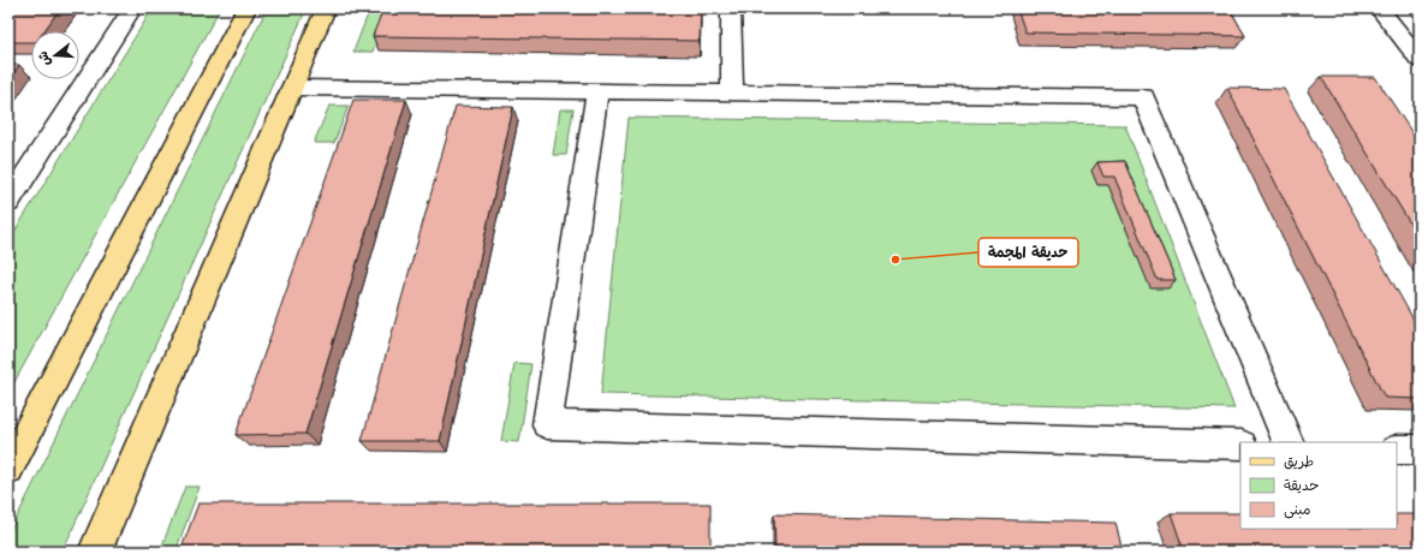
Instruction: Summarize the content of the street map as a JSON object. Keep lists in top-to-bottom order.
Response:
{
  "places": ["حديقة المجمة"],
  "legend": ["طريق", "حديقة", "مبنى"],
  "north": "left"
}
